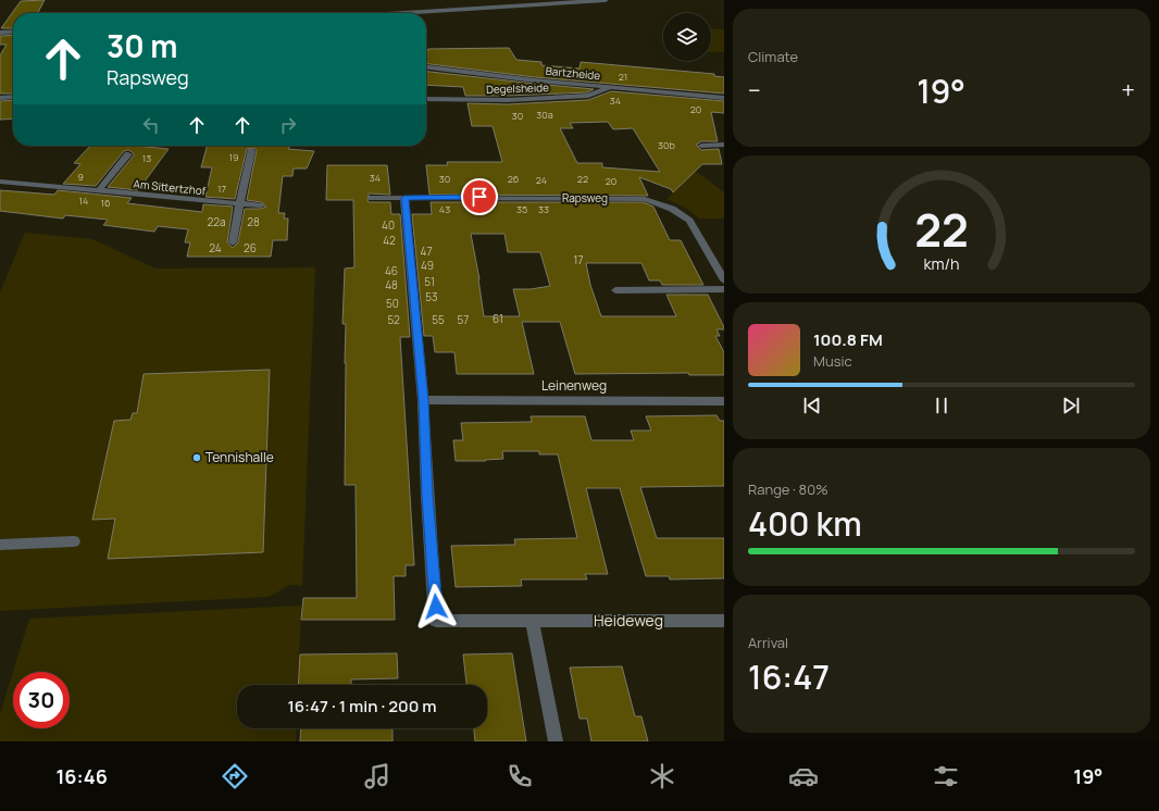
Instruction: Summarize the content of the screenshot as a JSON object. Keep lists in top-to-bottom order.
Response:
{
  "streets": {
    "street": [
      "Bartzheide",
      "Degelsheide",
      "Am Sittertzhof",
      "Rapsweg",
      "Leinenweg",
      "Heideweg"
    ]
  },
  "crossings": [
    ["Bartzheide", "Degelsheide"],
    ["Leinenweg", "Heideweg"]
  ],
  "places": ["Tennishalle"],
  "house_numbers": [
    "21",
    "34",
    "20",
    "30a",
    "30",
    "30b",
    "19",
    "13",
    "9",
    "34",
    "30",
    "26",
    "22",
    "24",
    "20",
    "17",
    "14",
    "16",
    "43",
    "35",
    "33",
    "22a",
    "28",
    "40",
    "42",
    "24",
    "26",
    "47",
    "17",
    "49",
    "46",
    "51",
    "48",
    "53",
    "50",
    "61",
    "52",
    "55",
    "57"
  ],
  "page": {
    "tile": [
      "Climate",
      ["Range · 80%", "400 km"],
      ["Arrival", "16:47"]
    ],
    "turn": ["30 m", "Rapsweg"],
    "heat": ["−", "19°", "+"],
    "song": ["100.8 FM", "Music"],
    "limit": "30",
    "trip": "16:47 · 1 min · 200 m",
    "tabs": ["16:46", "19°"],
    "gauge": ["22", "km/h"]
  }
}
